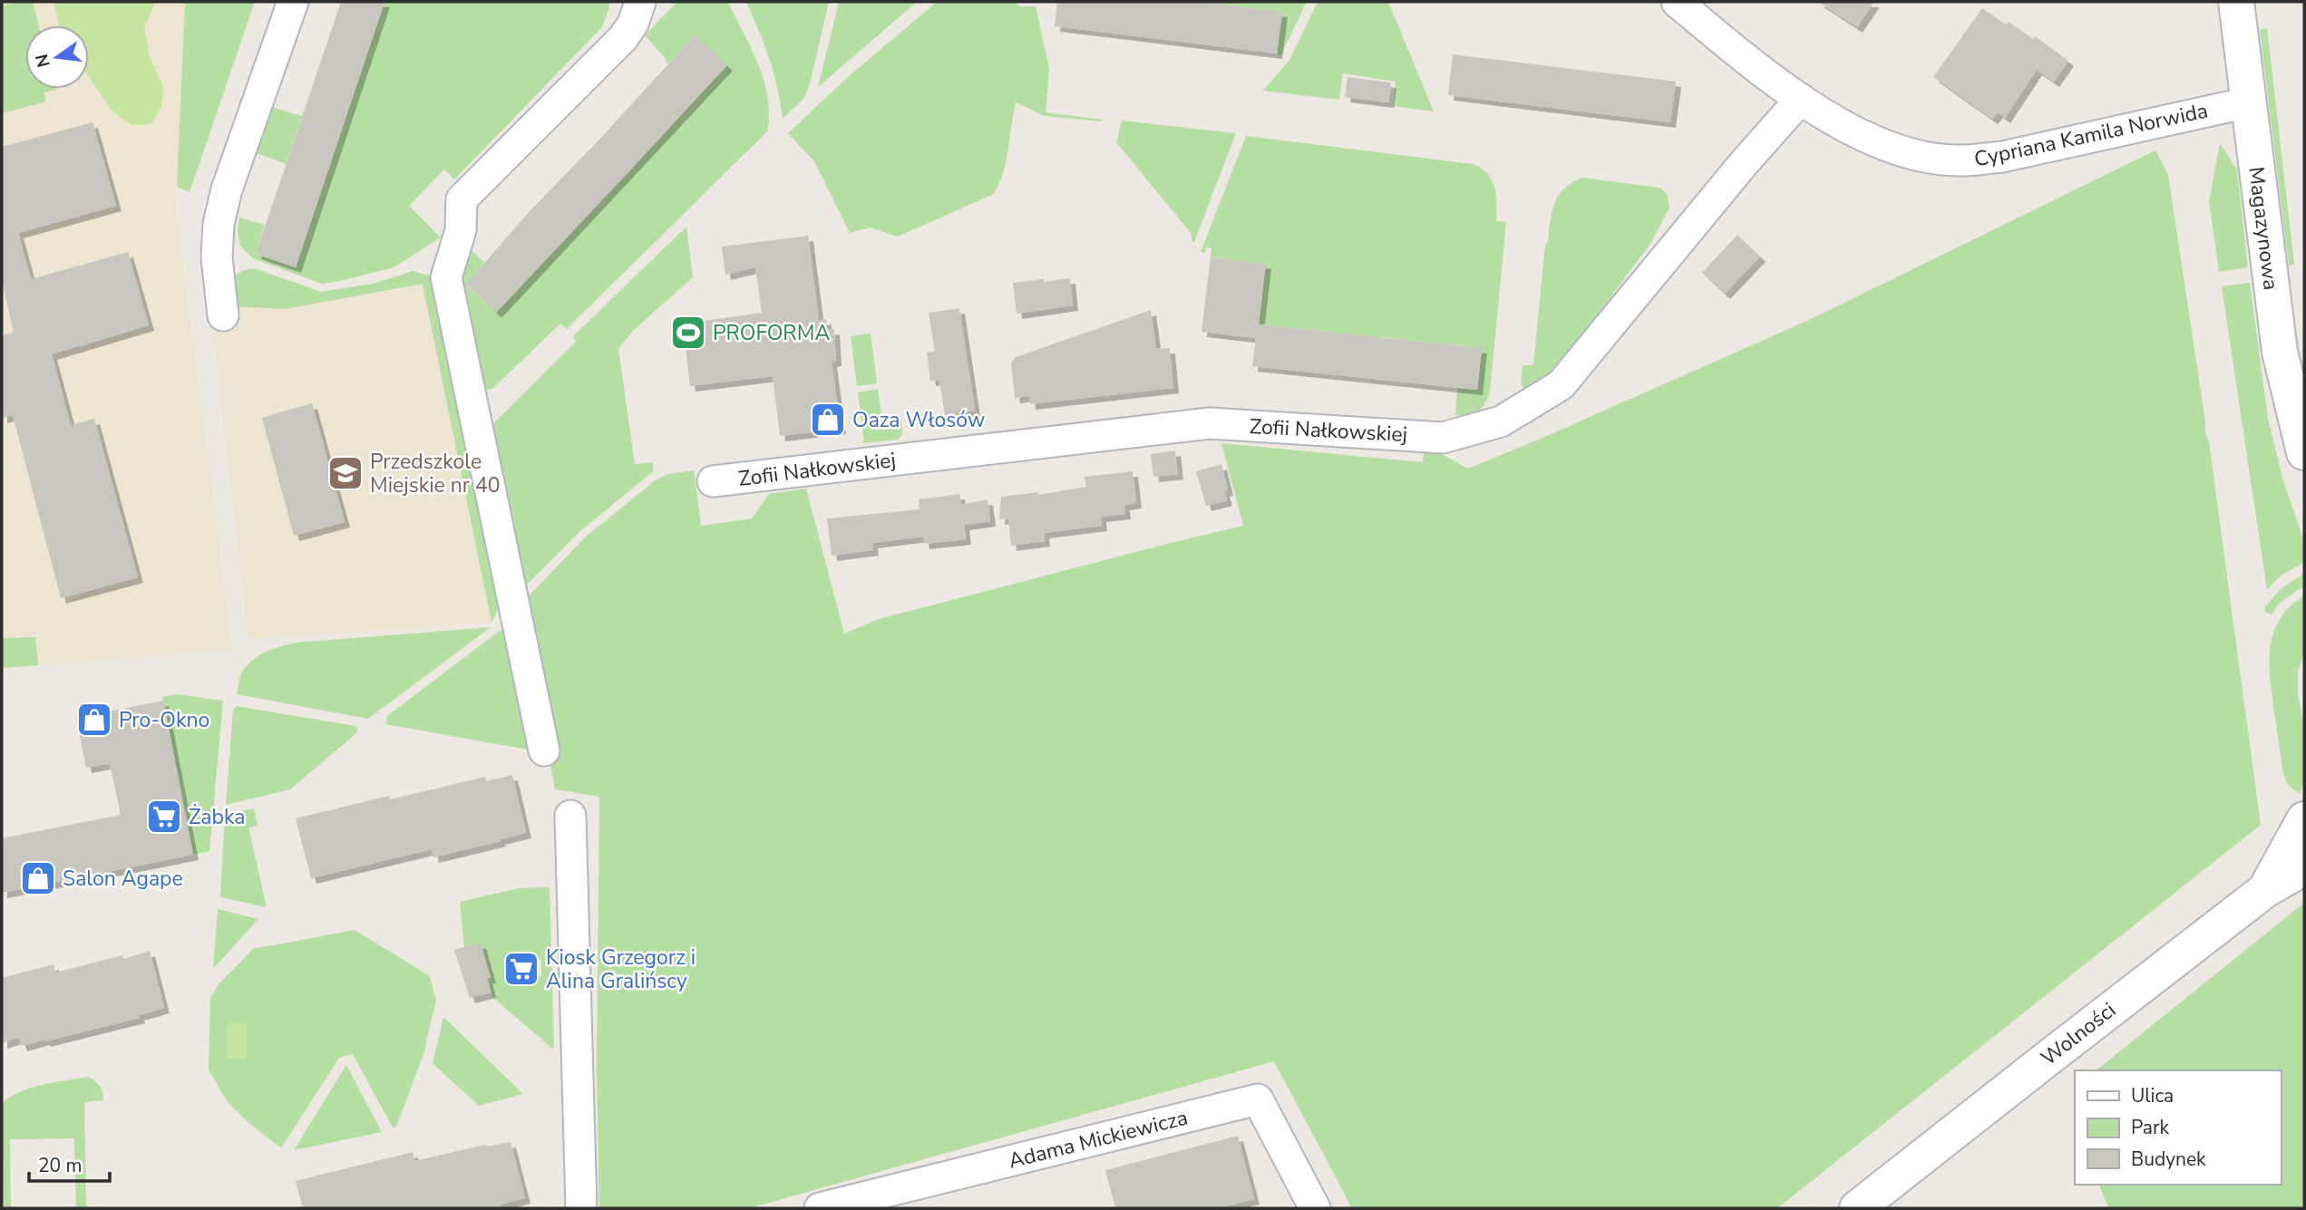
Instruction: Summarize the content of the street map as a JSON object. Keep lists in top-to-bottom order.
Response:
{
  "streets": {
    "street": [
      "Cypriana Kamila Norwida",
      "Magazynowa",
      "Zofii Nałkowskiej",
      "Wolności",
      "Adama Mickiewicza"
    ]
  },
  "crossings": [
    ["Cypriana Kamila Norwida", "Magazynowa"],
    ["Cypriana Kamila Norwida", "Zofii Nałkowskiej"]
  ],
  "places": {
    "sports": ["PROFORMA"],
    "shop": ["Oaza Włosów", "Pro-Okno", "Salon Agape"],
    "school or university": ["Przedszkole Miejskie nr 40"],
    "supermarket": ["Żabka", "Kiosk Grzegorz i Alina Gralińscy"]
  },
  "legend": ["Ulica", "Park", "Budynek"],
  "scale_bar": "20 m",
  "north": "left"
}
